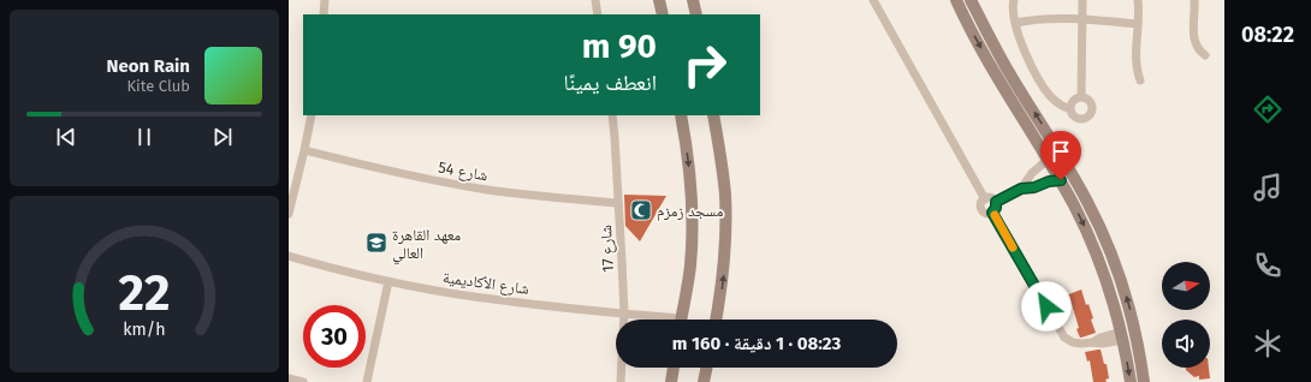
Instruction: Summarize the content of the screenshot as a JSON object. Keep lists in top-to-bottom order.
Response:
{
  "streets": {
    "street": ["شارع 54", "شارع 17", "شارع الأكاديمية"]
  },
  "crossings": [
    ["شارع 54", "شارع 17"],
    ["شارع 17", "شارع الأكاديمية"]
  ],
  "places": {
    "mosque": ["مسجد زمزم"],
    "school or university": ["معهد القاهرة العالي"]
  },
  "north": "right",
  "page": {
    "tabs": "08:22",
    "turn": ["90 m", "انعطف يمينًا"],
    "song": ["Neon Rain", "Kite Club"],
    "limit": "30",
    "trip": "08:23 · 1 دقيقة · 160 m",
    "gauge": ["22", "km/h"]
  }
}
